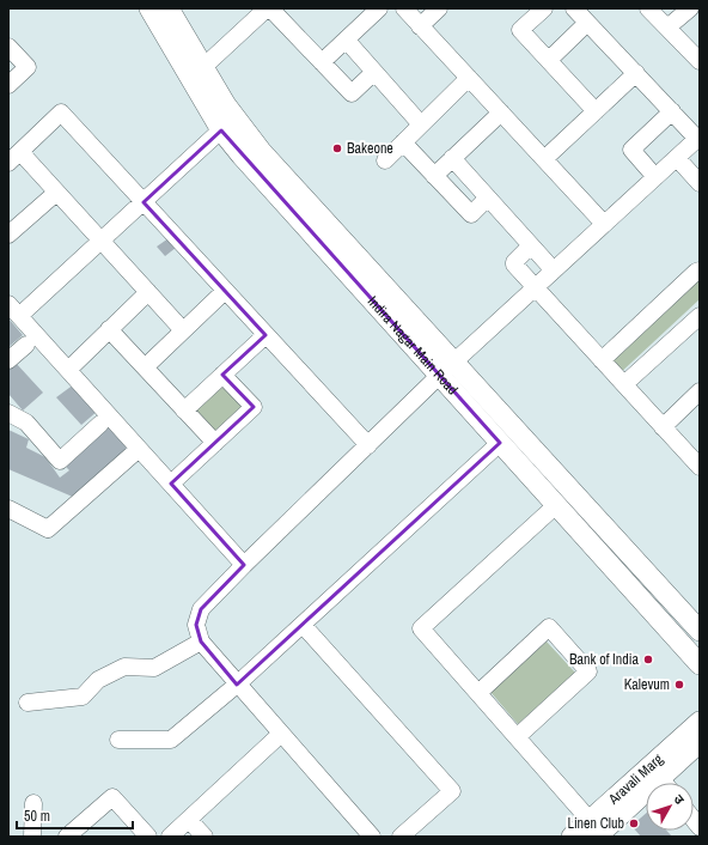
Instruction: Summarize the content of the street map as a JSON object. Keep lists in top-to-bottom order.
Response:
{
  "streets": {
    "street": ["Indira Nagar Main Road", "Aravali Marg"]
  },
  "places": [
    "Bakeone",
    "Bank of India",
    "Kalevum",
    "Linen Club"
  ],
  "scale_bar": "50 m",
  "north": "top right"
}
